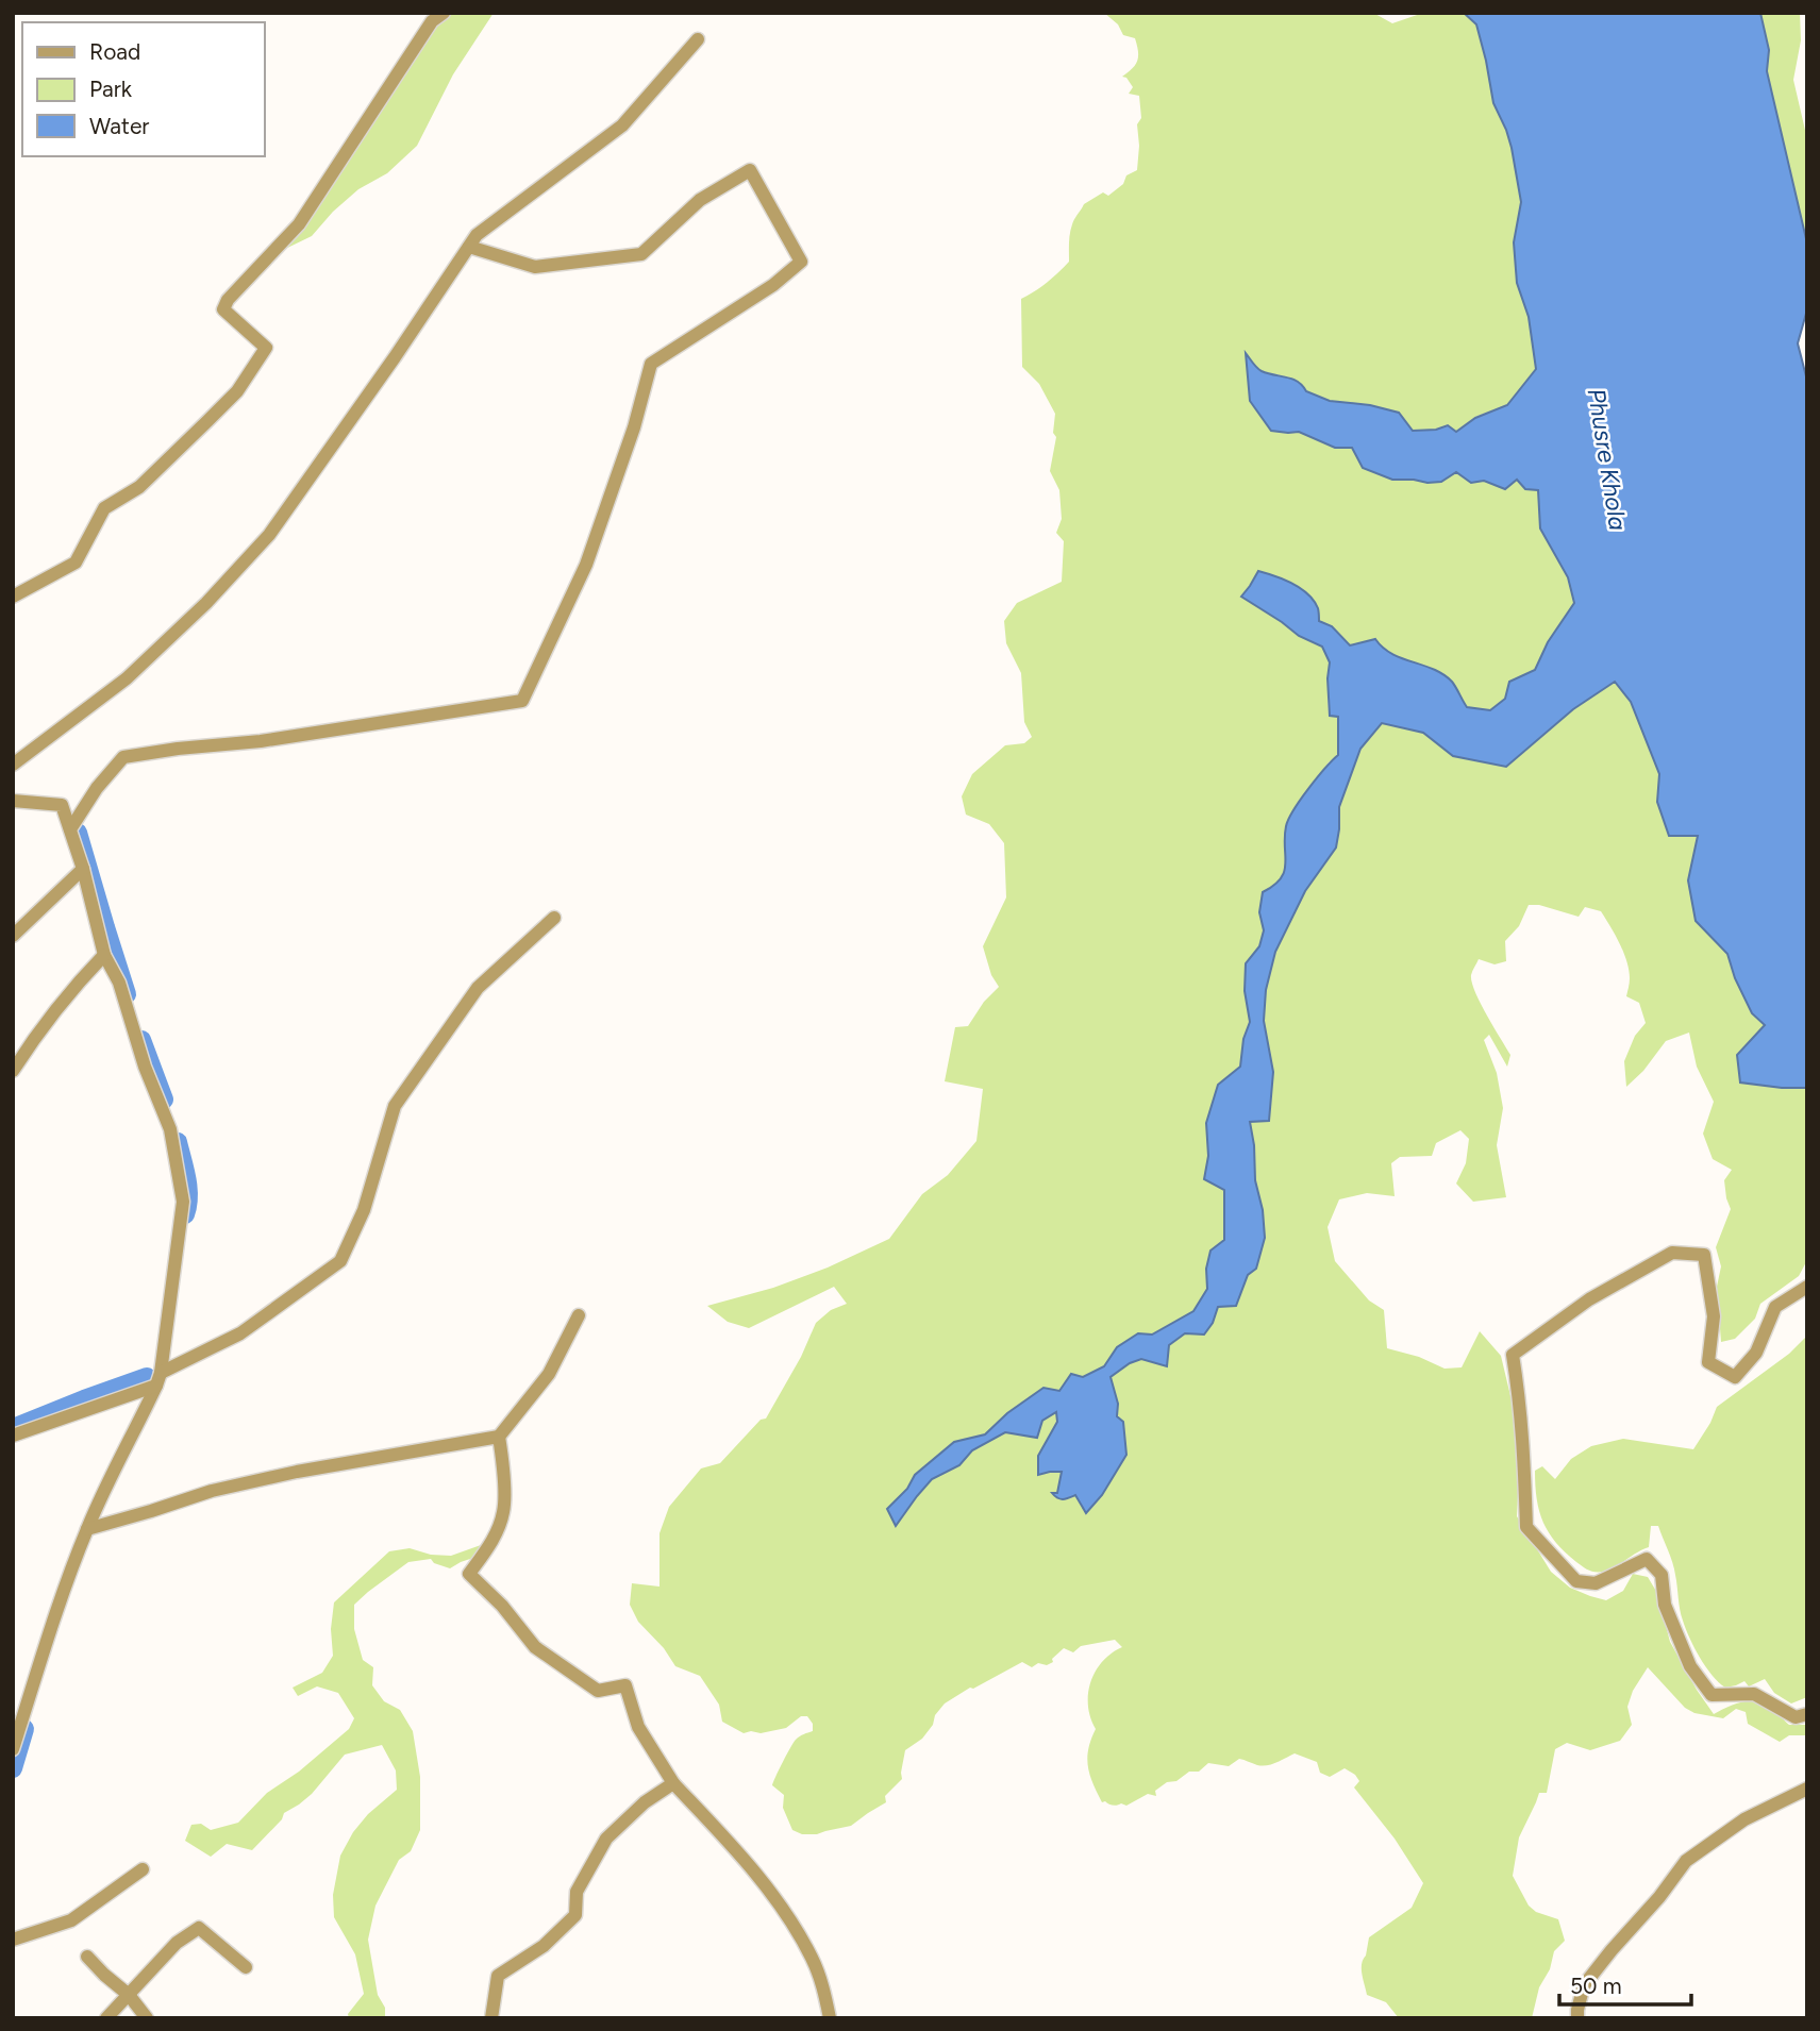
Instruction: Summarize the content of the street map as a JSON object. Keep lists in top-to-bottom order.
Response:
{
  "water": ["Phusre Khola"],
  "legend": ["Road", "Park", "Water"],
  "scale_bar": "50 m"
}
